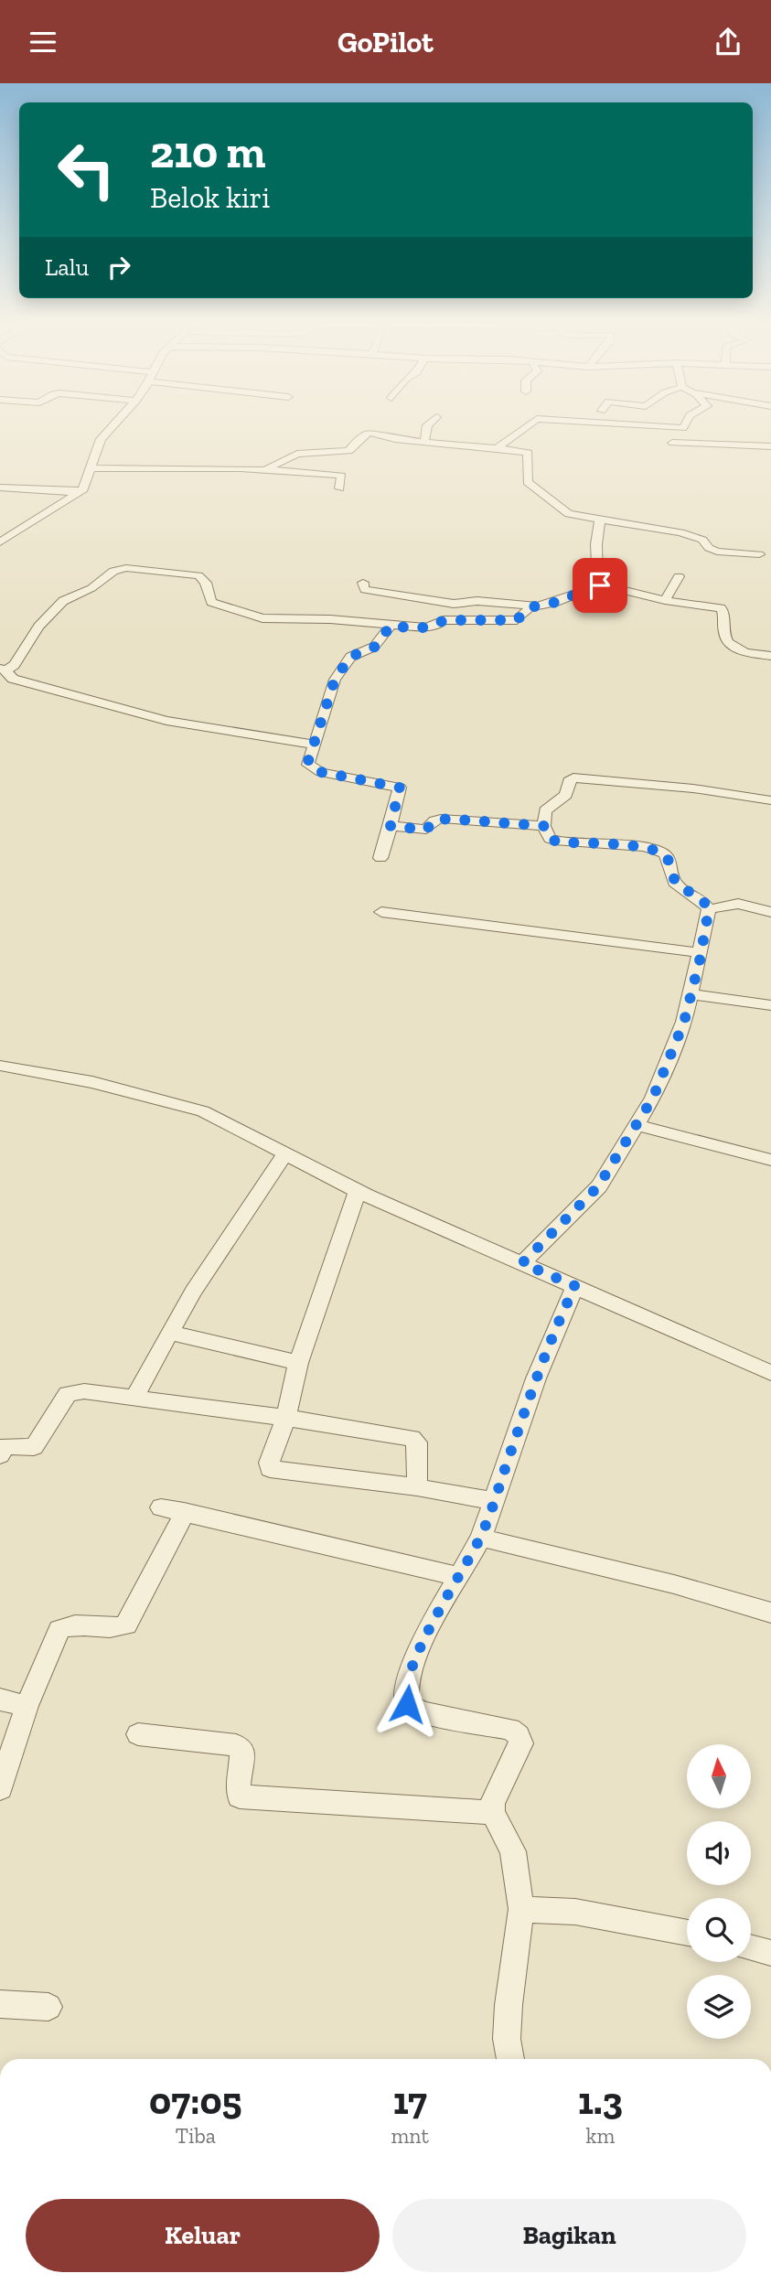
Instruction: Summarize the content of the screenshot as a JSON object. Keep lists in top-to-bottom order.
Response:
{
  "north": "top",
  "page": {
    "header": "GoPilot",
    "turn": ["210 m", "Belok kiri"],
    "then": "Lalu",
    "eta": [
      "07:05",
      "Tiba",
      "17",
      "mnt",
      "1.3",
      "km"
    ],
    "buttons": ["Keluar", "Bagikan"]
  }
}
